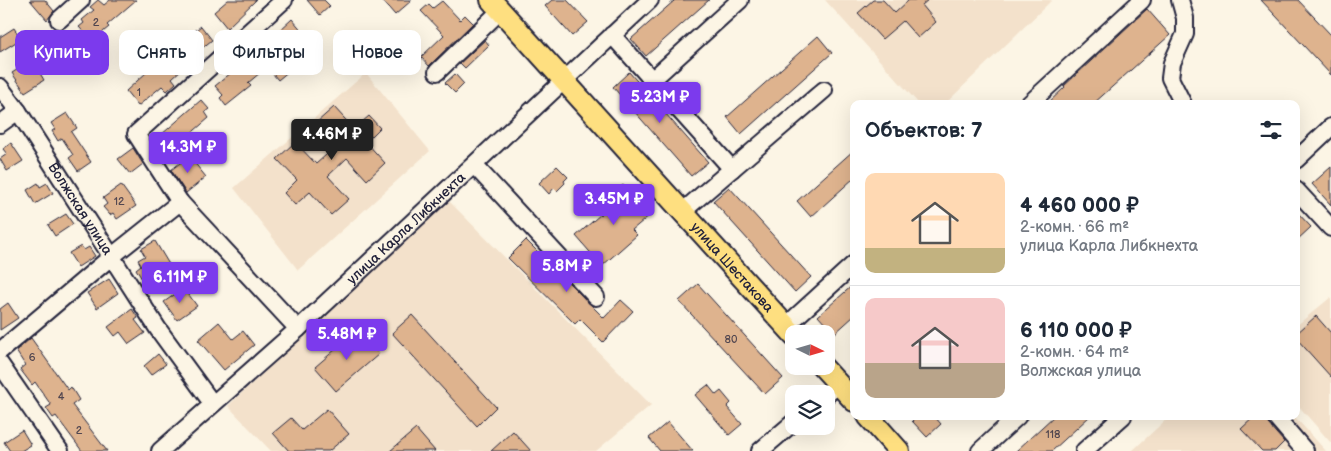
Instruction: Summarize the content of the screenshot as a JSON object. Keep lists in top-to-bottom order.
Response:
{
  "streets": {
    "main road": ["улица Шестакова"],
    "street": ["Волжская улица", "улица Карла Либкнехта"]
  },
  "crossings": [
    ["Волжская улица", "улица Карла Либкнехта"],
    ["улица Карла Либкнехта", "улица Шестакова"]
  ],
  "house_numbers": [
    "2",
    "1",
    "12",
    "80",
    "6",
    "4",
    "2",
    "118"
  ],
  "north": "right",
  "page": {
    "chip": [
      "Купить",
      "Снять",
      "Фильтры",
      "Новое"
    ],
    "price": [
      "5.23M ₽",
      "4.46M ₽",
      "14.3M ₽",
      "3.45M ₽",
      "5.8M ₽",
      "6.11M ₽",
      "5.48M ₽"
    ],
    "heading": "Объектов: 7",
    "list": [
      {
        "name": "4 460 000 ₽",
        "note": "2-комн. · 66 m² · улица Карла Либкнехта"
      },
      {
        "name": "6 110 000 ₽",
        "note": "2-комн. · 64 m² · Волжская улица"
      }
    ]
  }
}
